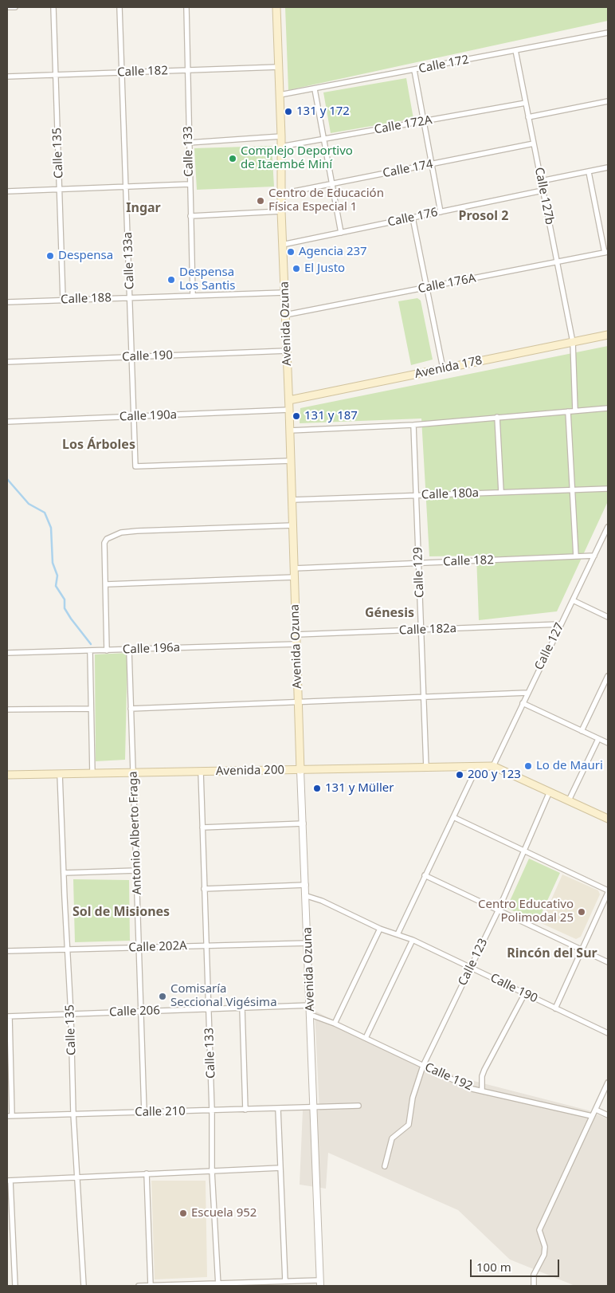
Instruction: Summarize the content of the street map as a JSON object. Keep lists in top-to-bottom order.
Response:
{
  "streets": {
    "main road": ["Avenida Ozuna", "Avenida 178", "Avenida 200"],
    "street": [
      "Calle 172",
      "Calle 182",
      "Calle 172A",
      "Calle 133",
      "Calle 135",
      "Calle 174",
      "Calle 127b",
      "Calle 176",
      "Calle 133a",
      "Calle 176A",
      "Calle 188",
      "Calle 190",
      "Calle 190a",
      "Calle 180a",
      "Calle 129",
      "Calle 182a",
      "Calle 127",
      "Calle 196a",
      "Antonio Alberto Fraga",
      "Calle 202A",
      "Calle 123",
      "Calle 206",
      "Calle 192",
      "Calle 210"
    ]
  },
  "crossings": [
    ["Calle 172", "Calle 127b"],
    ["Calle 172", "Avenida Ozuna"],
    ["Calle 182", "Calle 133"],
    ["Calle 182", "Calle 135"],
    ["Calle 182", "Calle 133a"],
    ["Calle 182", "Avenida Ozuna"],
    ["Calle 182", "Calle 129"],
    ["Calle 182", "Calle 127"],
    ["Calle 172A", "Calle 127b"],
    ["Calle 172A", "Avenida Ozuna"],
    ["Calle 133", "Calle 188"],
    ["Calle 133", "Avenida 200"],
    ["Calle 133", "Calle 202A"],
    ["Calle 133", "Calle 206"],
    ["Calle 133", "Calle 210"],
    ["Calle 135", "Calle 188"],
    ["Calle 135", "Avenida 200"],
    ["Calle 135", "Calle 202A"],
    ["Calle 135", "Calle 206"],
    ["Calle 135", "Calle 210"],
    ["Calle 174", "Calle 127b"],
    ["Calle 174", "Avenida Ozuna"],
    ["Calle 127b", "Calle 176"],
    ["Calle 127b", "Calle 176A"],
    ["Calle 127b", "Avenida 178"],
    ["Calle 176", "Avenida Ozuna"],
    ["Calle 133a", "Calle 188"],
    ["Calle 133a", "Avenida Ozuna"],
    ["Calle 133a", "Calle 190"],
    ["Calle 133a", "Calle 190a"],
    ["Calle 176A", "Avenida Ozuna"],
    ["Calle 188", "Avenida Ozuna"],
    ["Avenida Ozuna", "Calle 190"],
    ["Avenida Ozuna", "Avenida 178"],
    ["Avenida Ozuna", "Calle 190a"],
    ["Avenida Ozuna", "Calle 180a"],
    ["Avenida Ozuna", "Calle 182a"],
    ["Avenida Ozuna", "Calle 196a"],
    ["Avenida Ozuna", "Avenida 200"],
    ["Avenida Ozuna", "Calle 202A"],
    ["Avenida Ozuna", "Calle 206"],
    ["Avenida Ozuna", "Calle 192"],
    ["Avenida Ozuna", "Calle 210"],
    ["Calle 190", "Calle 123"],
    ["Calle 180a", "Calle 129"],
    ["Calle 129", "Calle 182a"],
    ["Calle 129", "Avenida 200"],
    ["Calle 182a", "Calle 127"],
    ["Calle 127", "Avenida 200"],
    ["Calle 196a", "Antonio Alberto Fraga"],
    ["Avenida 200", "Antonio Alberto Fraga"],
    ["Antonio Alberto Fraga", "Calle 202A"],
    ["Antonio Alberto Fraga", "Calle 206"],
    ["Antonio Alberto Fraga", "Calle 210"],
    ["Calle 123", "Calle 192"]
  ],
  "districts": [
    "Ingar",
    "Prosol 2",
    "Los Árboles",
    "Génesis",
    "Sol de Misiones",
    "Rincón del Sur"
  ],
  "places": [
    "131 y 172",
    "Complejo Deportivo de Itaembé Miní",
    "Centro de Educación Física Especial 1",
    "Agencia 237",
    "Despensa",
    "El Justo",
    "Despensa Los Santis",
    "131 y 187",
    "Lo de Mauri",
    "200 y 123",
    "131 y Müller",
    "Centro Educativo Polimodal 25",
    "Comisaría Seccional Vigésima",
    "Escuela 952"
  ],
  "scale_bar": "100 m"
}
